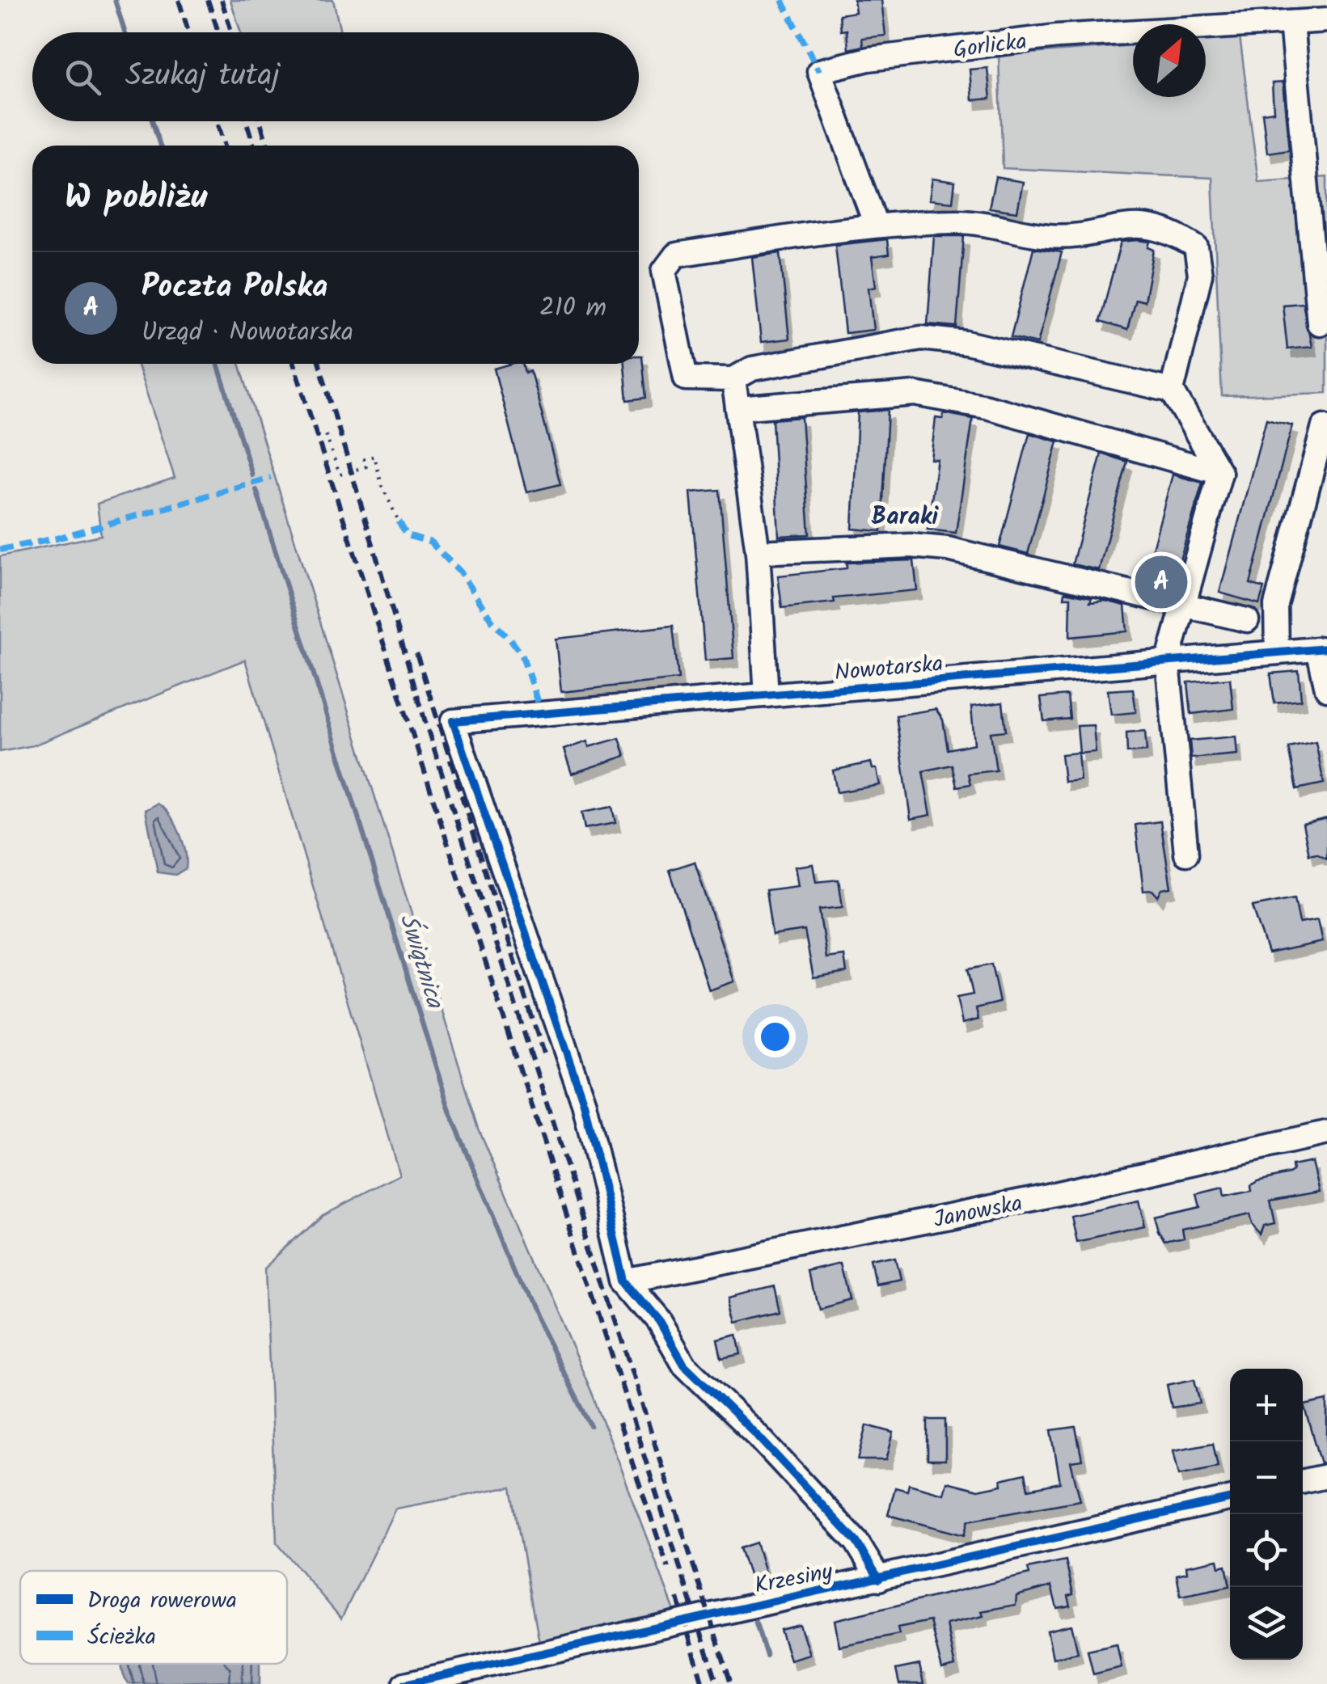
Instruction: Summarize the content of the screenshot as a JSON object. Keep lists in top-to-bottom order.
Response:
{
  "streets": {
    "street": [
      "Gorlicka",
      "Nowotarska",
      "Janowska",
      "Krzesiny"
    ]
  },
  "crossings": [
    ["Nowotarska", "Janowska"]
  ],
  "districts": ["Baraki"],
  "water": ["Świątnica"],
  "legend": ["Droga rowerowa", "Ścieżka"],
  "north": "top right",
  "page": {
    "search": "Szukaj tutaj",
    "heading": "W pobliżu",
    "list": [
      {
        "mark": "A",
        "name": "Poczta Polska",
        "note": "Urząd · Nowotarska",
        "value": "210 m"
      }
    ],
    "pins": "A",
    "map_buttons": ["+", "−"]
  }
}
